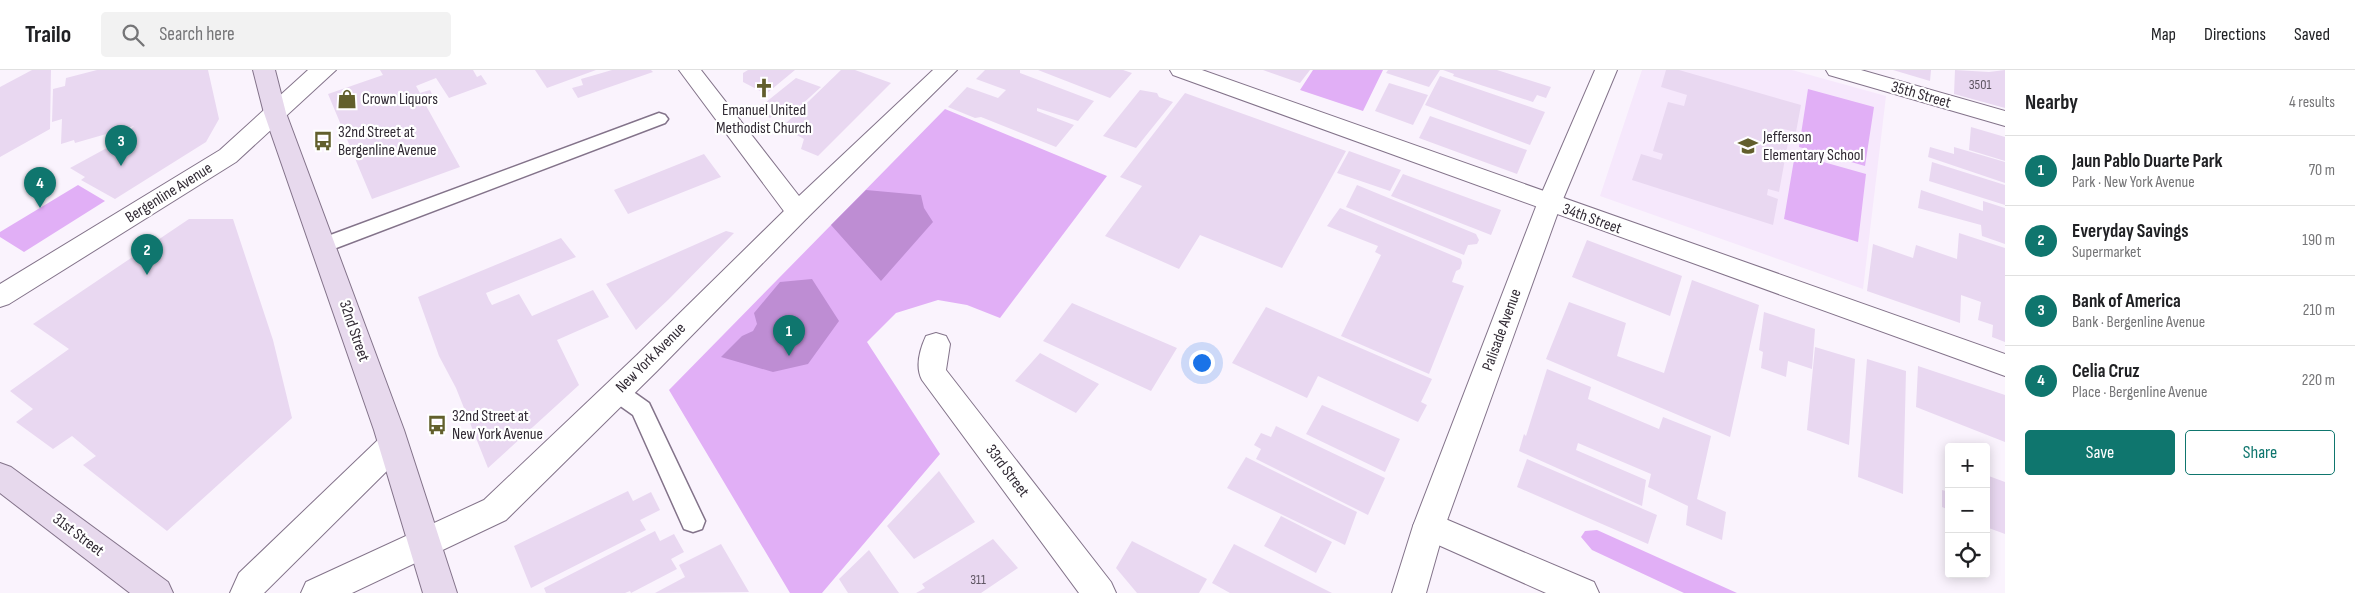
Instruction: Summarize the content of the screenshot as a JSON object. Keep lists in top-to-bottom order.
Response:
{
  "streets": {
    "main road": ["32nd Street", "31st Street"],
    "street": [
      "35th Street",
      "Bergenline Avenue",
      "34th Street",
      "Palisade Avenue",
      "New York Avenue",
      "33rd Street"
    ]
  },
  "crossings": [
    ["Bergenline Avenue", "32nd Street"],
    ["34th Street", "Palisade Avenue"],
    ["32nd Street", "New York Avenue"]
  ],
  "places": {
    "church": ["Emanuel United Methodist Church"],
    "shop": ["Crown Liquors"],
    "bus stop": ["32nd Street at Bergenline Avenue", "32nd Street at New York Avenue"],
    "school or university": ["Jefferson Elementary School"]
  },
  "house_numbers": ["3501", "311"],
  "page": {
    "header": "Trailo",
    "search": "Search here",
    "nav": ["Map", "Directions", "Saved"],
    "heading": ["Nearby", "4 results"],
    "pins": [
      "3",
      "4",
      "2",
      "1"
    ],
    "list": [
      {
        "mark": "1",
        "name": "Jaun Pablo Duarte Park",
        "note": "Park · New York Avenue",
        "value": "70 m"
      },
      {
        "mark": "2",
        "name": "Everyday Savings",
        "note": "Supermarket",
        "value": "190 m"
      },
      {
        "mark": "3",
        "name": "Bank of America",
        "note": "Bank · Bergenline Avenue",
        "value": "210 m"
      },
      {
        "mark": "4",
        "name": "Celia Cruz",
        "note": "Place · Bergenline Avenue",
        "value": "220 m"
      }
    ],
    "buttons": ["Save", "Share"],
    "map_buttons": ["+", "−"]
  }
}
